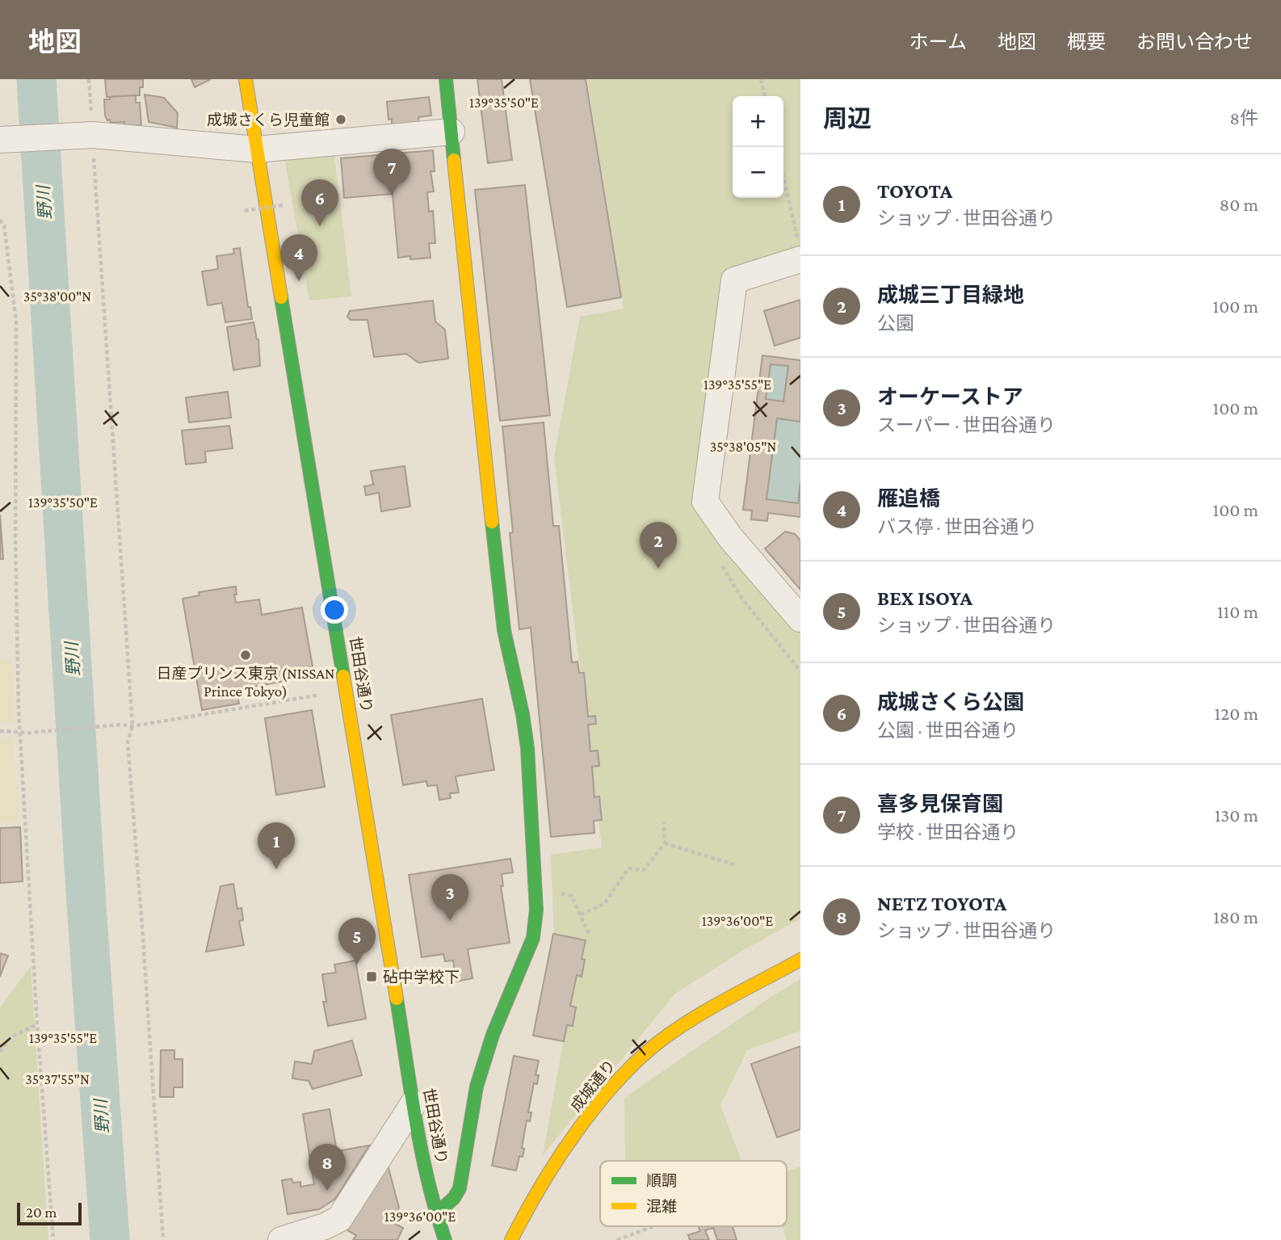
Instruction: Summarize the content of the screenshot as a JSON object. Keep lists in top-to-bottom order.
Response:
{
  "streets": {
    "street": ["世田谷通り", "成城通り"]
  },
  "water": ["野川"],
  "places": {
    "other": ["成城さくら児童館", "日産プリンス東京 (NISSAN Prince Tokyo)"],
    "transit": ["砧中学校下"]
  },
  "legend": ["順調", "混雑"],
  "scale_bar": "20 m",
  "page": {
    "header": "地図",
    "nav": [
      "ホーム",
      "地図",
      "概要",
      "お問い合わせ"
    ],
    "heading": ["周辺", "8件"],
    "map_buttons": ["+", "−"],
    "pins": [
      "7",
      "6",
      "4",
      "2",
      "1",
      "3",
      "5",
      "8"
    ],
    "list": [
      {
        "mark": "1",
        "name": "TOYOTA",
        "note": "ショップ · 世田谷通り",
        "value": "80 m"
      },
      {
        "mark": "2",
        "name": "成城三丁目緑地",
        "note": "公園",
        "value": "100 m"
      },
      {
        "mark": "3",
        "name": "オーケーストア",
        "note": "スーパー · 世田谷通り",
        "value": "100 m"
      },
      {
        "mark": "4",
        "name": "雁追橋",
        "note": "バス停 · 世田谷通り",
        "value": "100 m"
      },
      {
        "mark": "5",
        "name": "BEX ISOYA",
        "note": "ショップ · 世田谷通り",
        "value": "110 m"
      },
      {
        "mark": "6",
        "name": "成城さくら公園",
        "note": "公園 · 世田谷通り",
        "value": "120 m"
      },
      {
        "mark": "7",
        "name": "喜多見保育園",
        "note": "学校 · 世田谷通り",
        "value": "130 m"
      },
      {
        "mark": "8",
        "name": "NETZ TOYOTA",
        "note": "ショップ · 世田谷通り",
        "value": "180 m"
      }
    ],
    "scale": "20 m"
  },
  "coordinates": [
    "139°35'50\"E",
    "35°38'00\"N",
    "139°35'55\"E",
    "35°38'05\"N",
    "139°36'00\"E",
    "35°37'55\"N"
  ]
}
